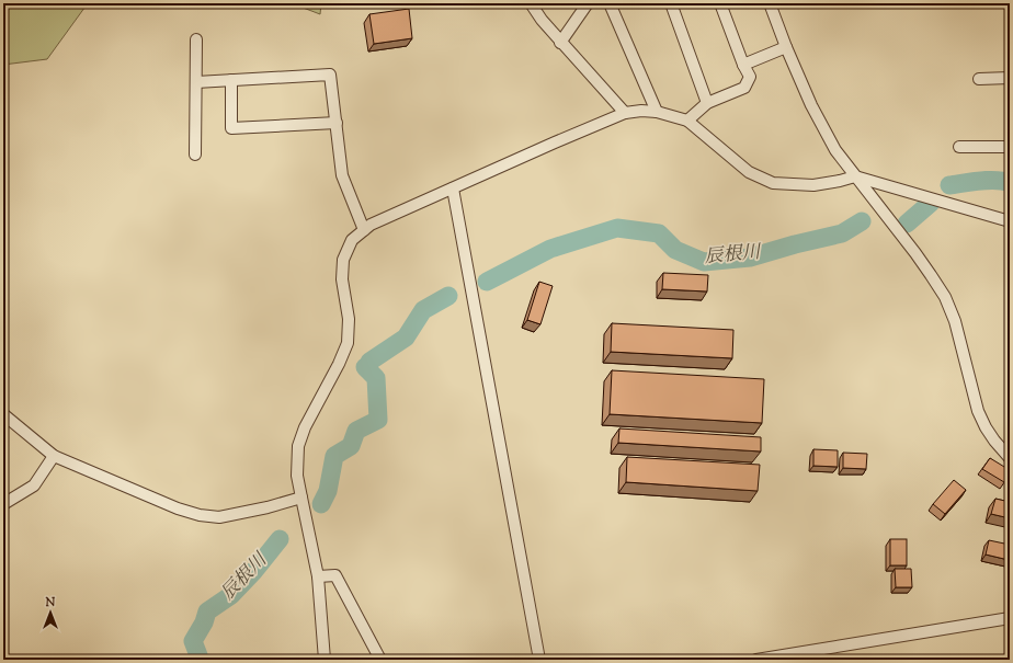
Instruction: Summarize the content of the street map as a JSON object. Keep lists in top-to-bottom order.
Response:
{
  "water": ["辰根川"],
  "north": "top"
}
